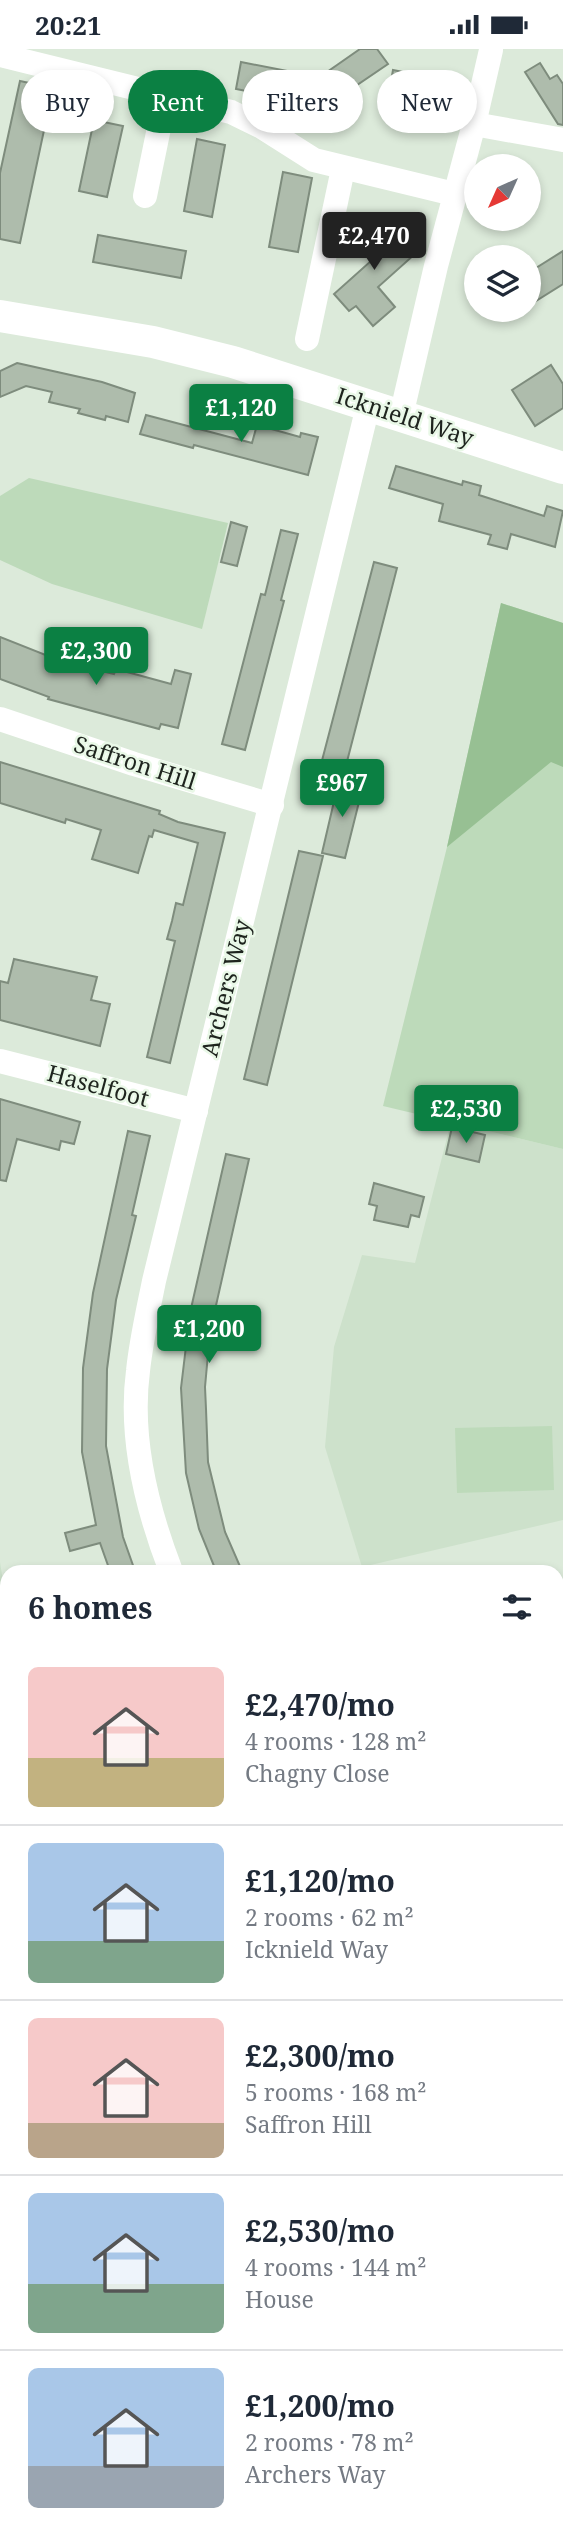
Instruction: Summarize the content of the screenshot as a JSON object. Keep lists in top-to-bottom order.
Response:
{
  "streets": {
    "street": [
      "Icknield Way",
      "Saffron Hill",
      "Archers Way",
      "Haselfoot"
    ]
  },
  "crossings": [
    ["Icknield Way", "Archers Way"],
    ["Saffron Hill", "Archers Way"],
    ["Archers Way", "Haselfoot"]
  ],
  "north": "bottom left",
  "page": {
    "status": "20:21",
    "chip": [
      "Buy",
      "Rent",
      "Filters",
      "New"
    ],
    "price": [
      "£2,470",
      "£1,120",
      "£2,300",
      "£967",
      "£2,530",
      "£1,200"
    ],
    "heading": "6 homes",
    "list": [
      {
        "name": "£2,470/mo",
        "note": "4 rooms · 128 m² · Chagny Close"
      },
      {
        "name": "£1,120/mo",
        "note": "2 rooms · 62 m² · Icknield Way"
      },
      {
        "name": "£2,300/mo",
        "note": "5 rooms · 168 m² · Saffron Hill"
      },
      {
        "name": "£2,530/mo",
        "note": "4 rooms · 144 m² · House"
      },
      {
        "name": "£1,200/mo",
        "note": "2 rooms · 78 m² · Archers Way"
      }
    ]
  }
}
